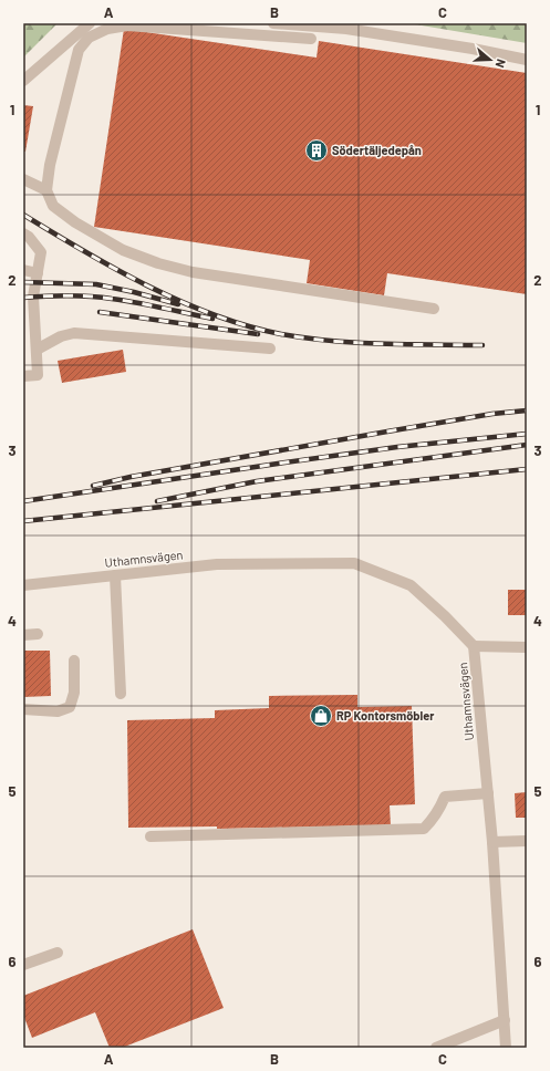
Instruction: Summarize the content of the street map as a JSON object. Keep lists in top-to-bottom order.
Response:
{
  "streets": {
    "street": ["Uthamnsvägen"]
  },
  "places": {
    "building": ["Södertäljedepån"],
    "shop": ["RP Kontorsmöbler"]
  },
  "north": "right",
  "grid": {
    "columns": ["A", "B", "C"],
    "rows": [
      "1",
      "2",
      "3",
      "4",
      "5",
      "6"
    ]
  }
}
